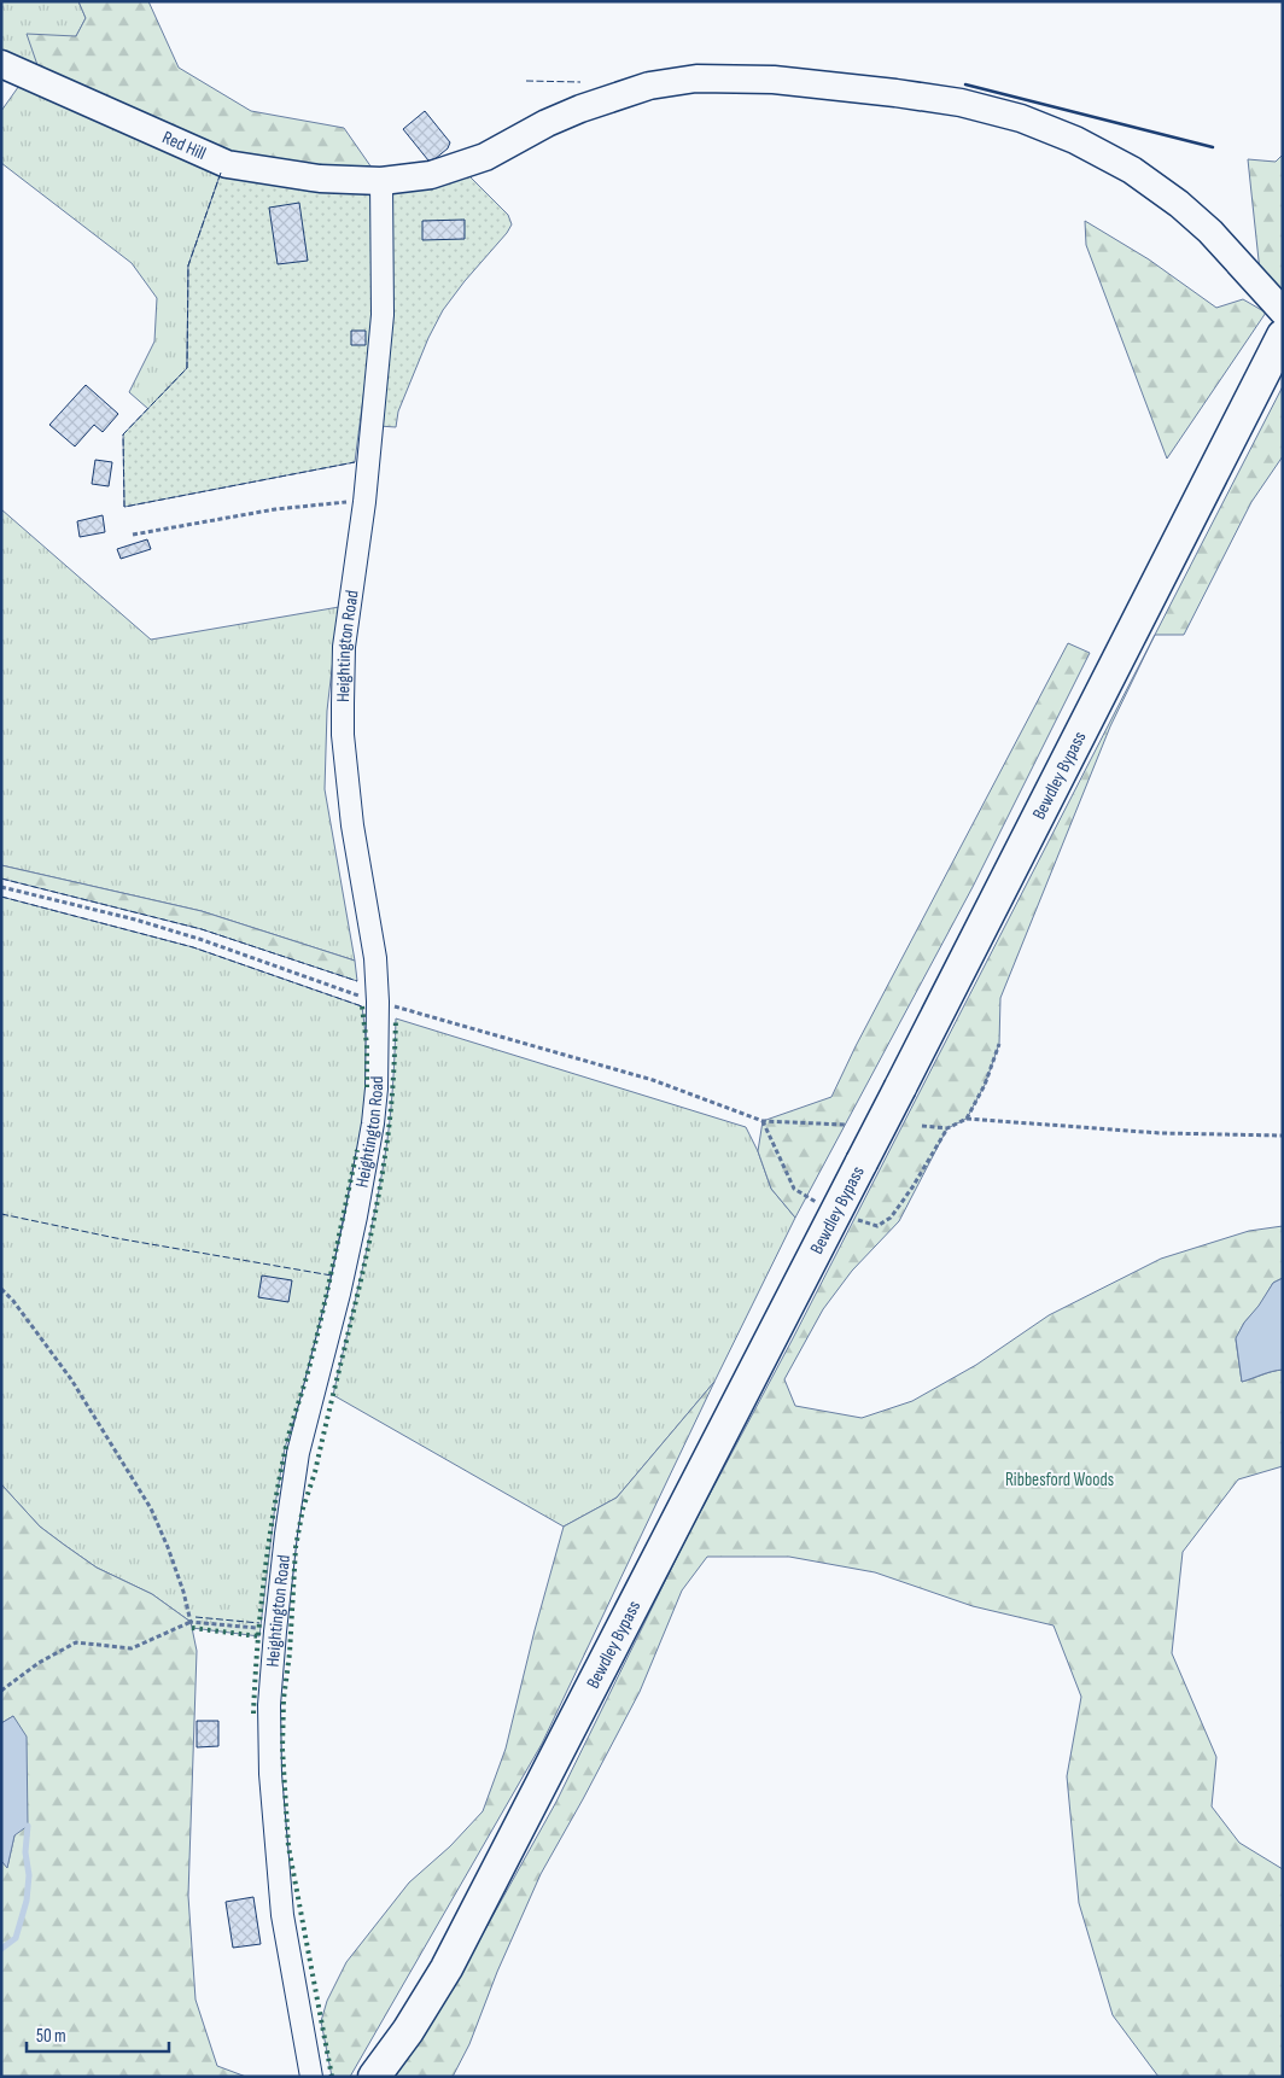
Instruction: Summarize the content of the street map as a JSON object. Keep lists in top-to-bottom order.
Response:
{
  "streets": {
    "highway": ["Bewdley Bypass"],
    "main road": ["Red Hill"],
    "street": ["Heightington Road"]
  },
  "crossings": [
    ["Red Hill", "Heightington Road"]
  ],
  "parks": ["Ribbesford Woods"],
  "scale_bar": "50 m"
}
